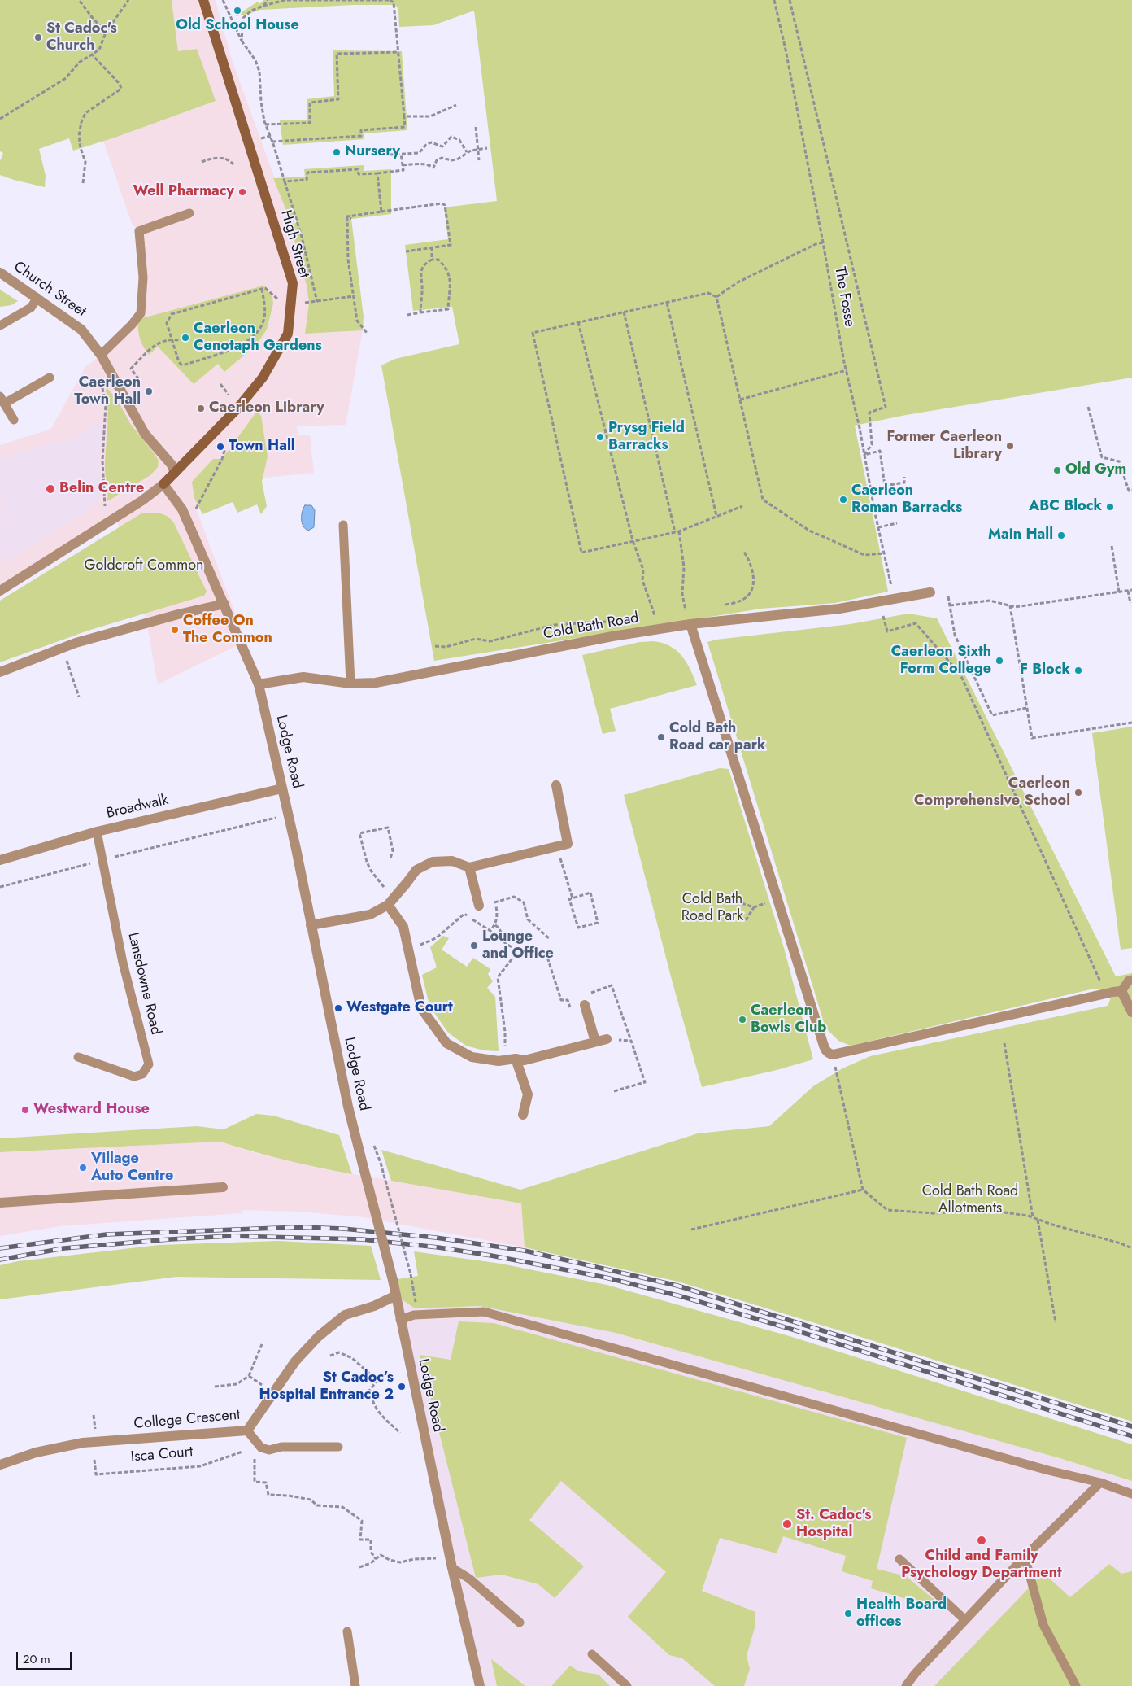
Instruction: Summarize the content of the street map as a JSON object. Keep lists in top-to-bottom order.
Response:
{
  "streets": {
    "main road": ["High Street"],
    "street": [
      "Church Street",
      "Cold Bath Road",
      "Lodge Road",
      "Broadwalk",
      "College Crescent"
    ],
    "lane": ["Lansdowne Road"],
    "path": ["The Fosse", "Isca Court"]
  },
  "crossings": [
    ["High Street", "Church Street"],
    ["High Street", "Lodge Road"],
    ["The Fosse", "Cold Bath Road"],
    ["Cold Bath Road", "Lodge Road"],
    ["Lodge Road", "Broadwalk"],
    ["Lodge Road", "College Crescent"],
    ["Broadwalk", "Lansdowne Road"]
  ],
  "parks": ["Goldcroft Common", "Cold Bath Road Park", "Cold Bath Road Allotments"],
  "places": [
    "Old School House",
    "St Cadoc's Church",
    "Nursery",
    "Well Pharmacy",
    "Caerleon Cenotaph Gardens",
    "Caerleon Town Hall",
    "Caerleon Library",
    "Prysg Field Barracks",
    "Former Caerleon Library",
    "Town Hall",
    "Old Gym",
    "Belin Centre",
    "Caerleon Roman Barracks",
    "ABC Block",
    "Main Hall",
    "Coffee On The Common",
    "Caerleon Sixth Form College",
    "F Block",
    "Cold Bath Road car park",
    "Caerleon Comprehensive School",
    "Lounge and Office",
    "Westgate Court",
    "Caerleon Bowls Club",
    "Westward House",
    "Village Auto Centre",
    "St Cadoc’s Hospital Entrance 2",
    "St. Cadoc's Hospital",
    "Child and Family Psychology Department",
    "Health Board offices"
  ],
  "scale_bar": "20 m"
}
